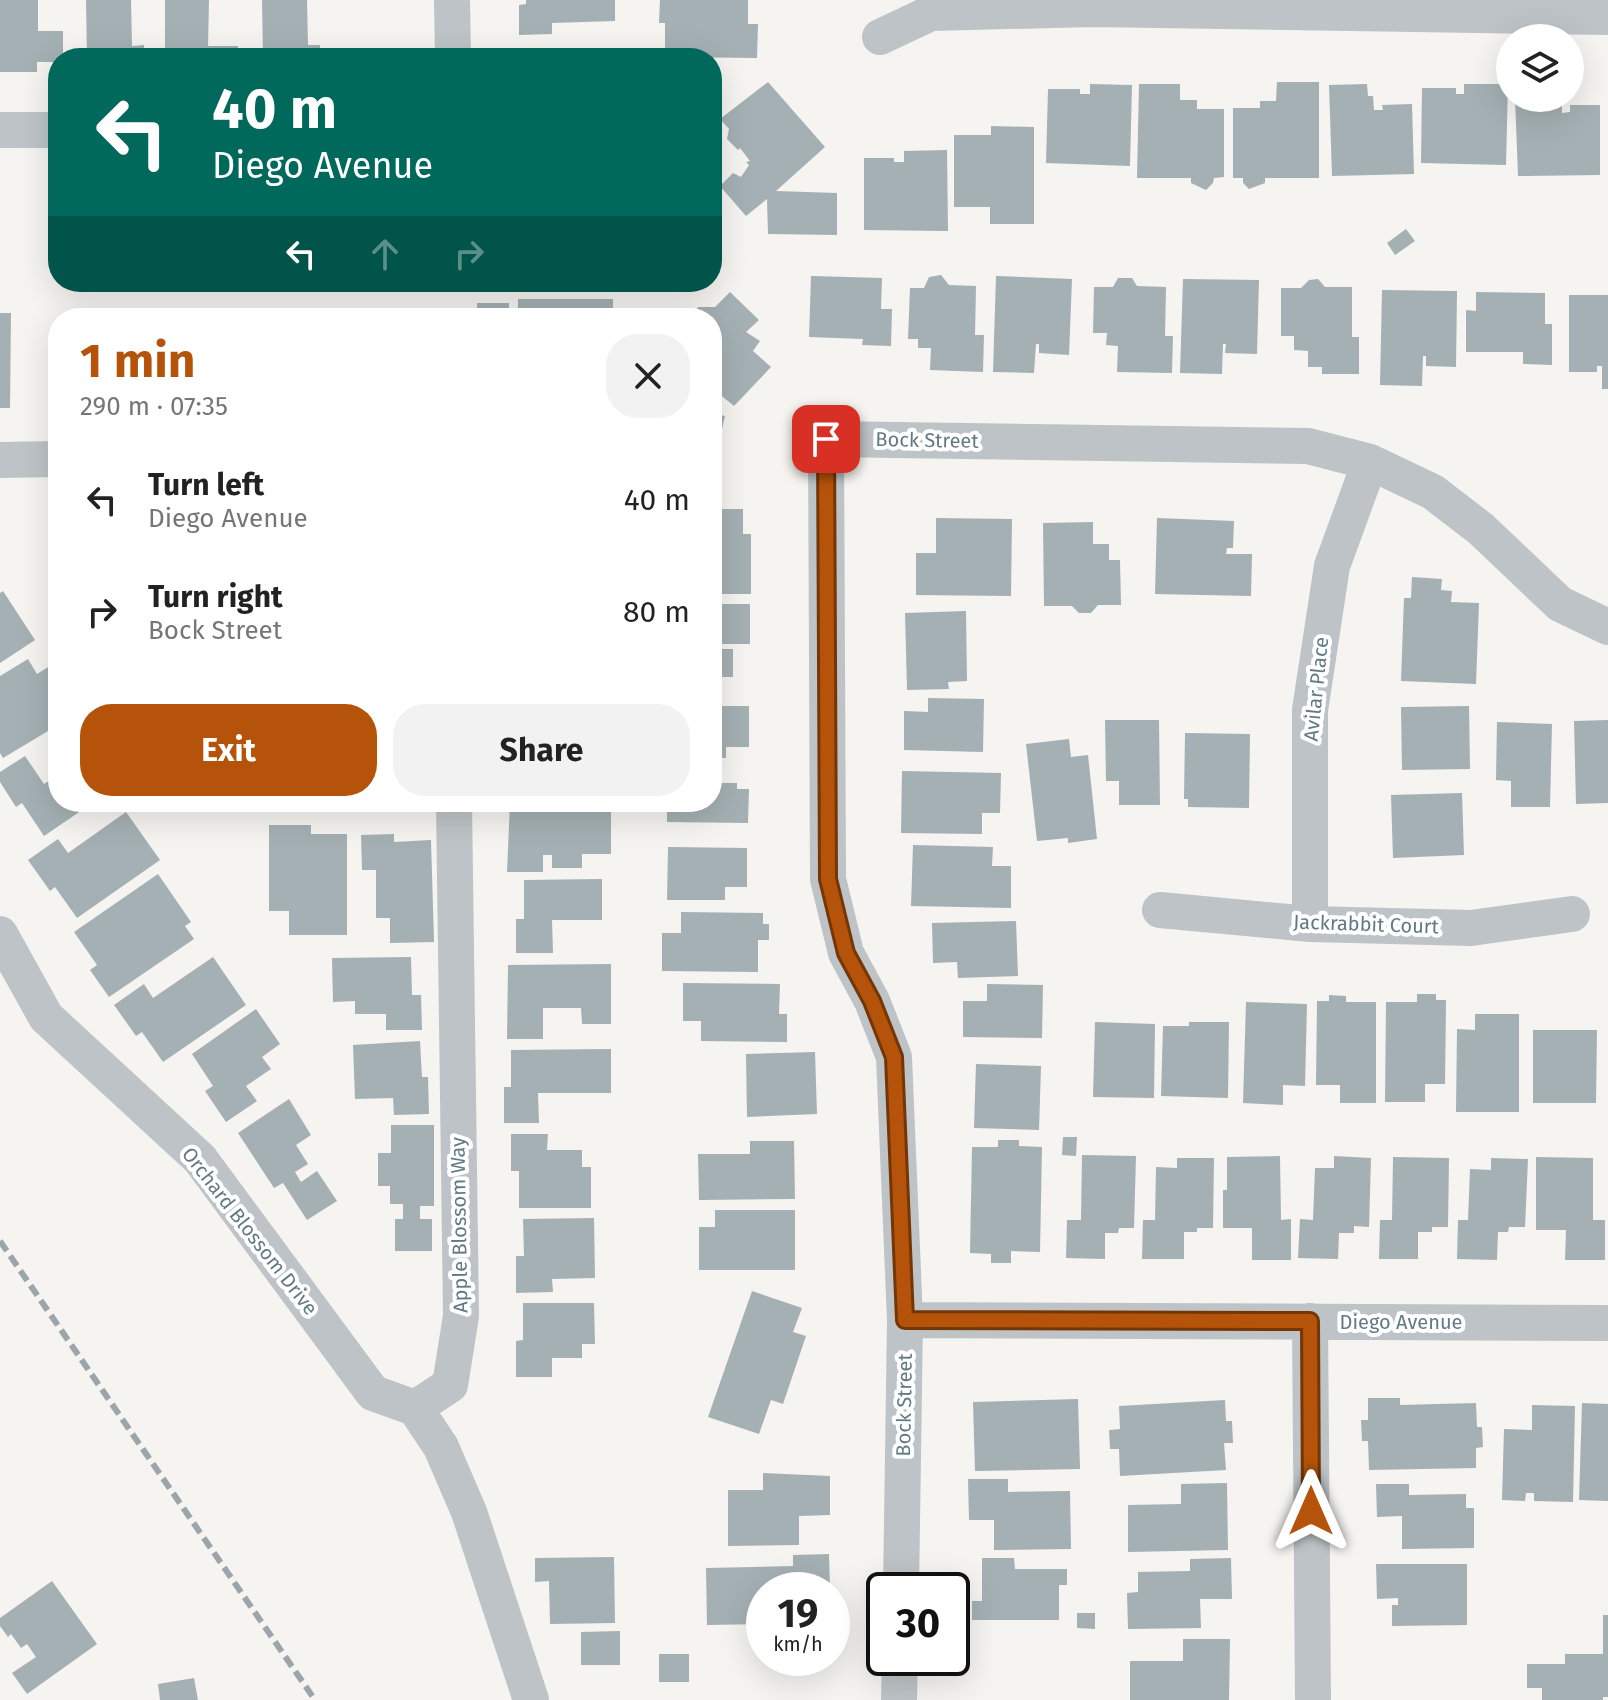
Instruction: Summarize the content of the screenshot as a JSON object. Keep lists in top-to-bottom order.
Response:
{
  "streets": {
    "street": [
      "Bock Street",
      "Avilar Place",
      "Jackrabbit Court",
      "Apple Blossom Way",
      "Orchard Blossom Drive",
      "Diego Avenue"
    ]
  },
  "crossings": [
    ["Bock Street", "Avilar Place"],
    ["Bock Street", "Diego Avenue"],
    ["Avilar Place", "Jackrabbit Court"],
    ["Apple Blossom Way", "Orchard Blossom Drive"]
  ],
  "page": {
    "turn": ["40 m", "Diego Avenue"],
    "heading": ["1 min", "290 m · 07:35"],
    "list": [
      {
        "name": "Turn left",
        "note": "Diego Avenue",
        "value": "40 m"
      },
      {
        "name": "Turn right",
        "note": "Bock Street",
        "value": "80 m"
      }
    ],
    "buttons": ["Exit", "Share"],
    "speed": "19 km/h",
    "limit": "30"
  }
}
